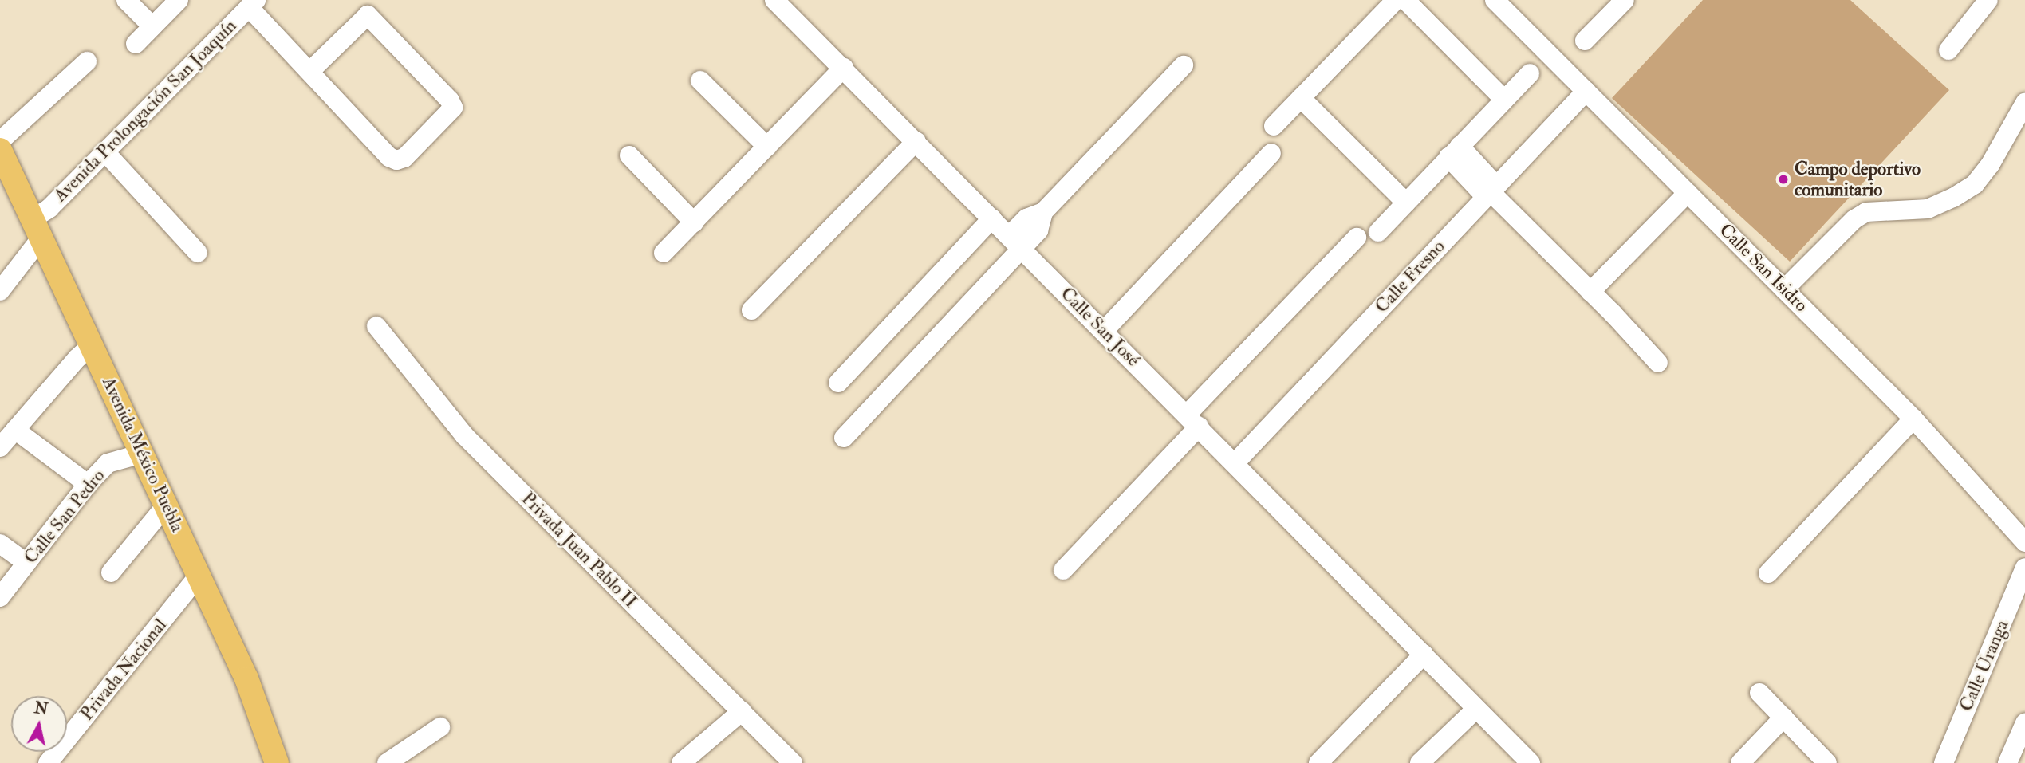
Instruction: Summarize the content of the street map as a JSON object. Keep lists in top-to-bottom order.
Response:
{
  "streets": {
    "main road": ["Avenida México Puebla"],
    "street": [
      "Avenida Prolongación San Joaquín",
      "Calle San Isidro",
      "Calle Fresno",
      "Calle San José",
      "Calle San Pedro",
      "Privada Juan Pablo II",
      "Calle Uranga",
      "Privada Nacional"
    ]
  },
  "crossings": [
    ["Avenida Prolongación San Joaquín", "Avenida México Puebla"],
    ["Calle San Isidro", "Calle Fresno"],
    ["Calle Fresno", "Calle San José"],
    ["Avenida México Puebla", "Calle San Pedro"],
    ["Avenida México Puebla", "Privada Nacional"]
  ],
  "places": ["Campo deportivo comunitario"],
  "north": "top"
}
